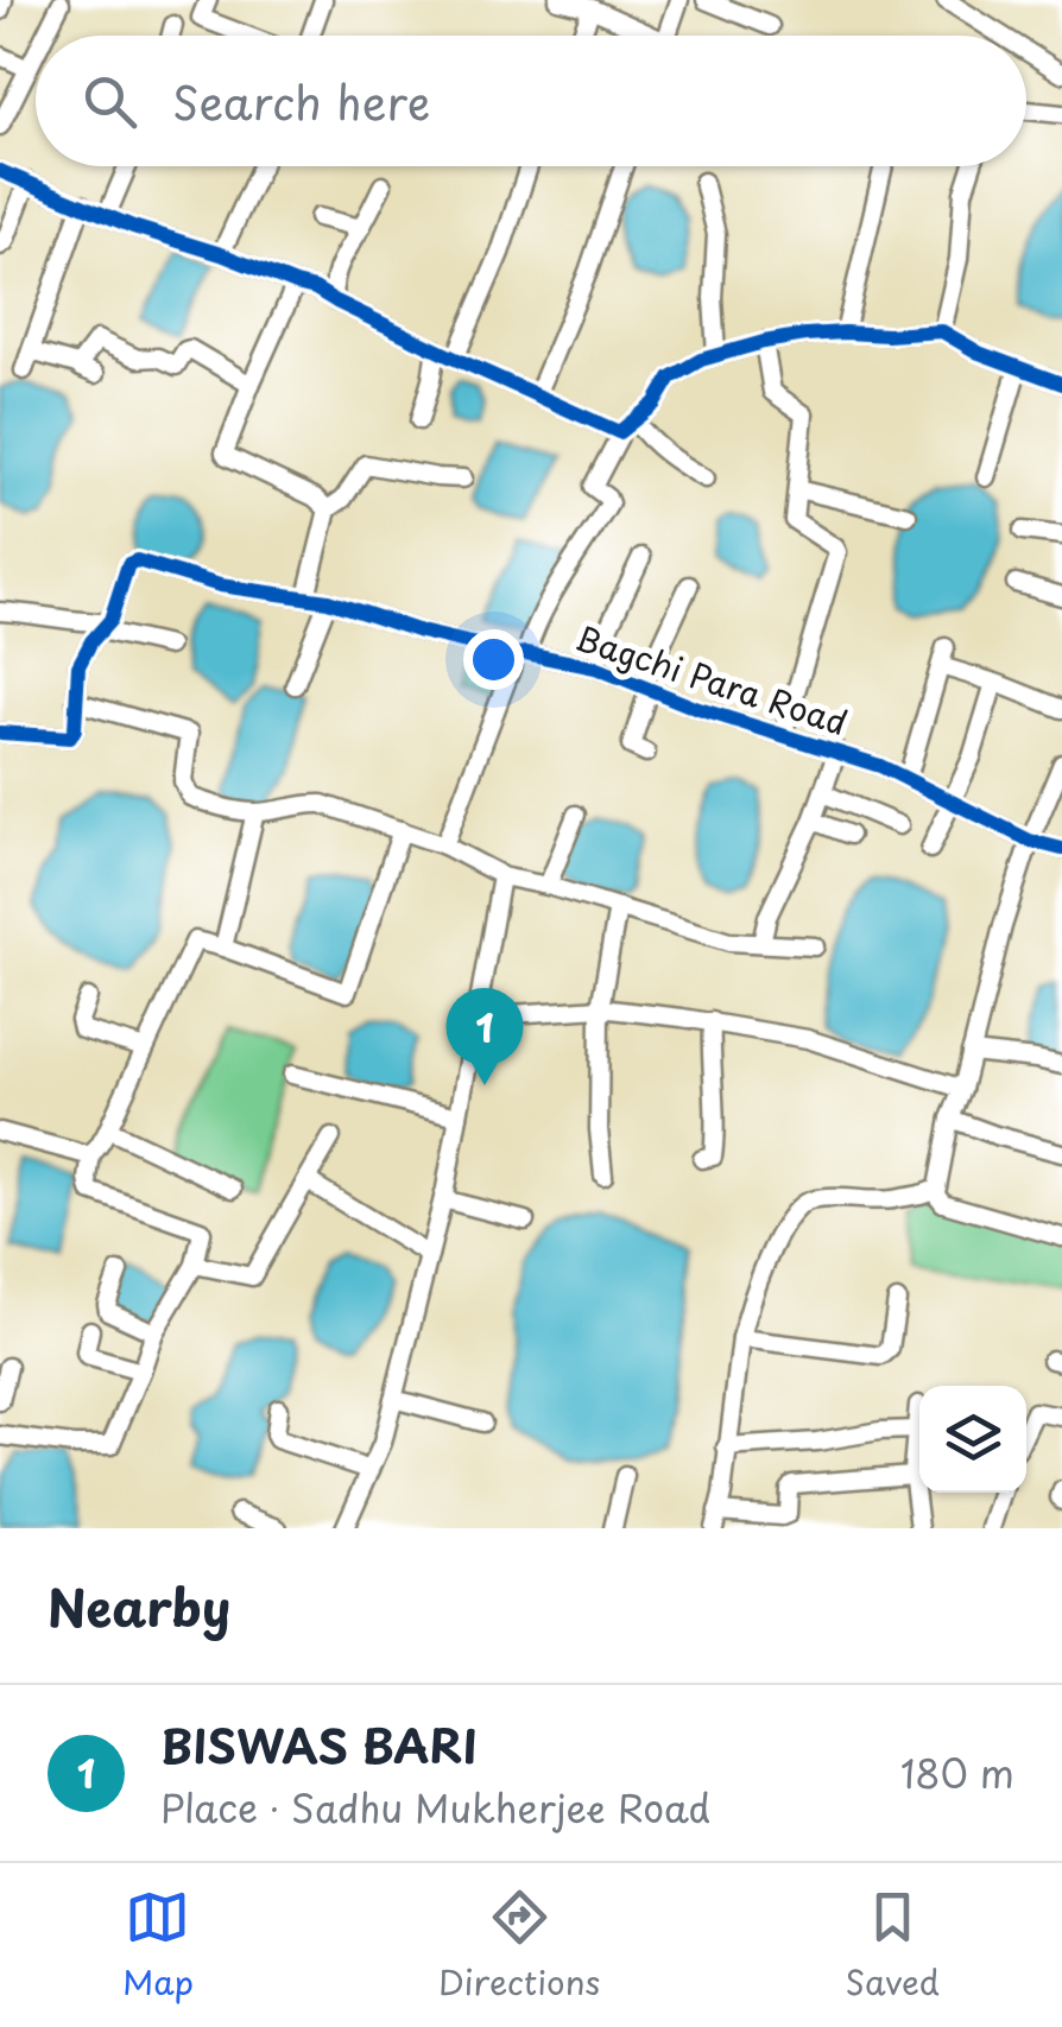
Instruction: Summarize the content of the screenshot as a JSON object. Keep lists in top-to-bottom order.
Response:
{
  "streets": {
    "street": ["Bagchi Para Road"]
  },
  "page": {
    "search": "Search here",
    "pins": "1",
    "heading": "Nearby",
    "list": [
      {
        "mark": "1",
        "name": "BISWAS BARI",
        "note": "Place · Sadhu Mukherjee Road",
        "value": "180 m"
      }
    ],
    "nav": ["Map", "Directions", "Saved"]
  }
}
